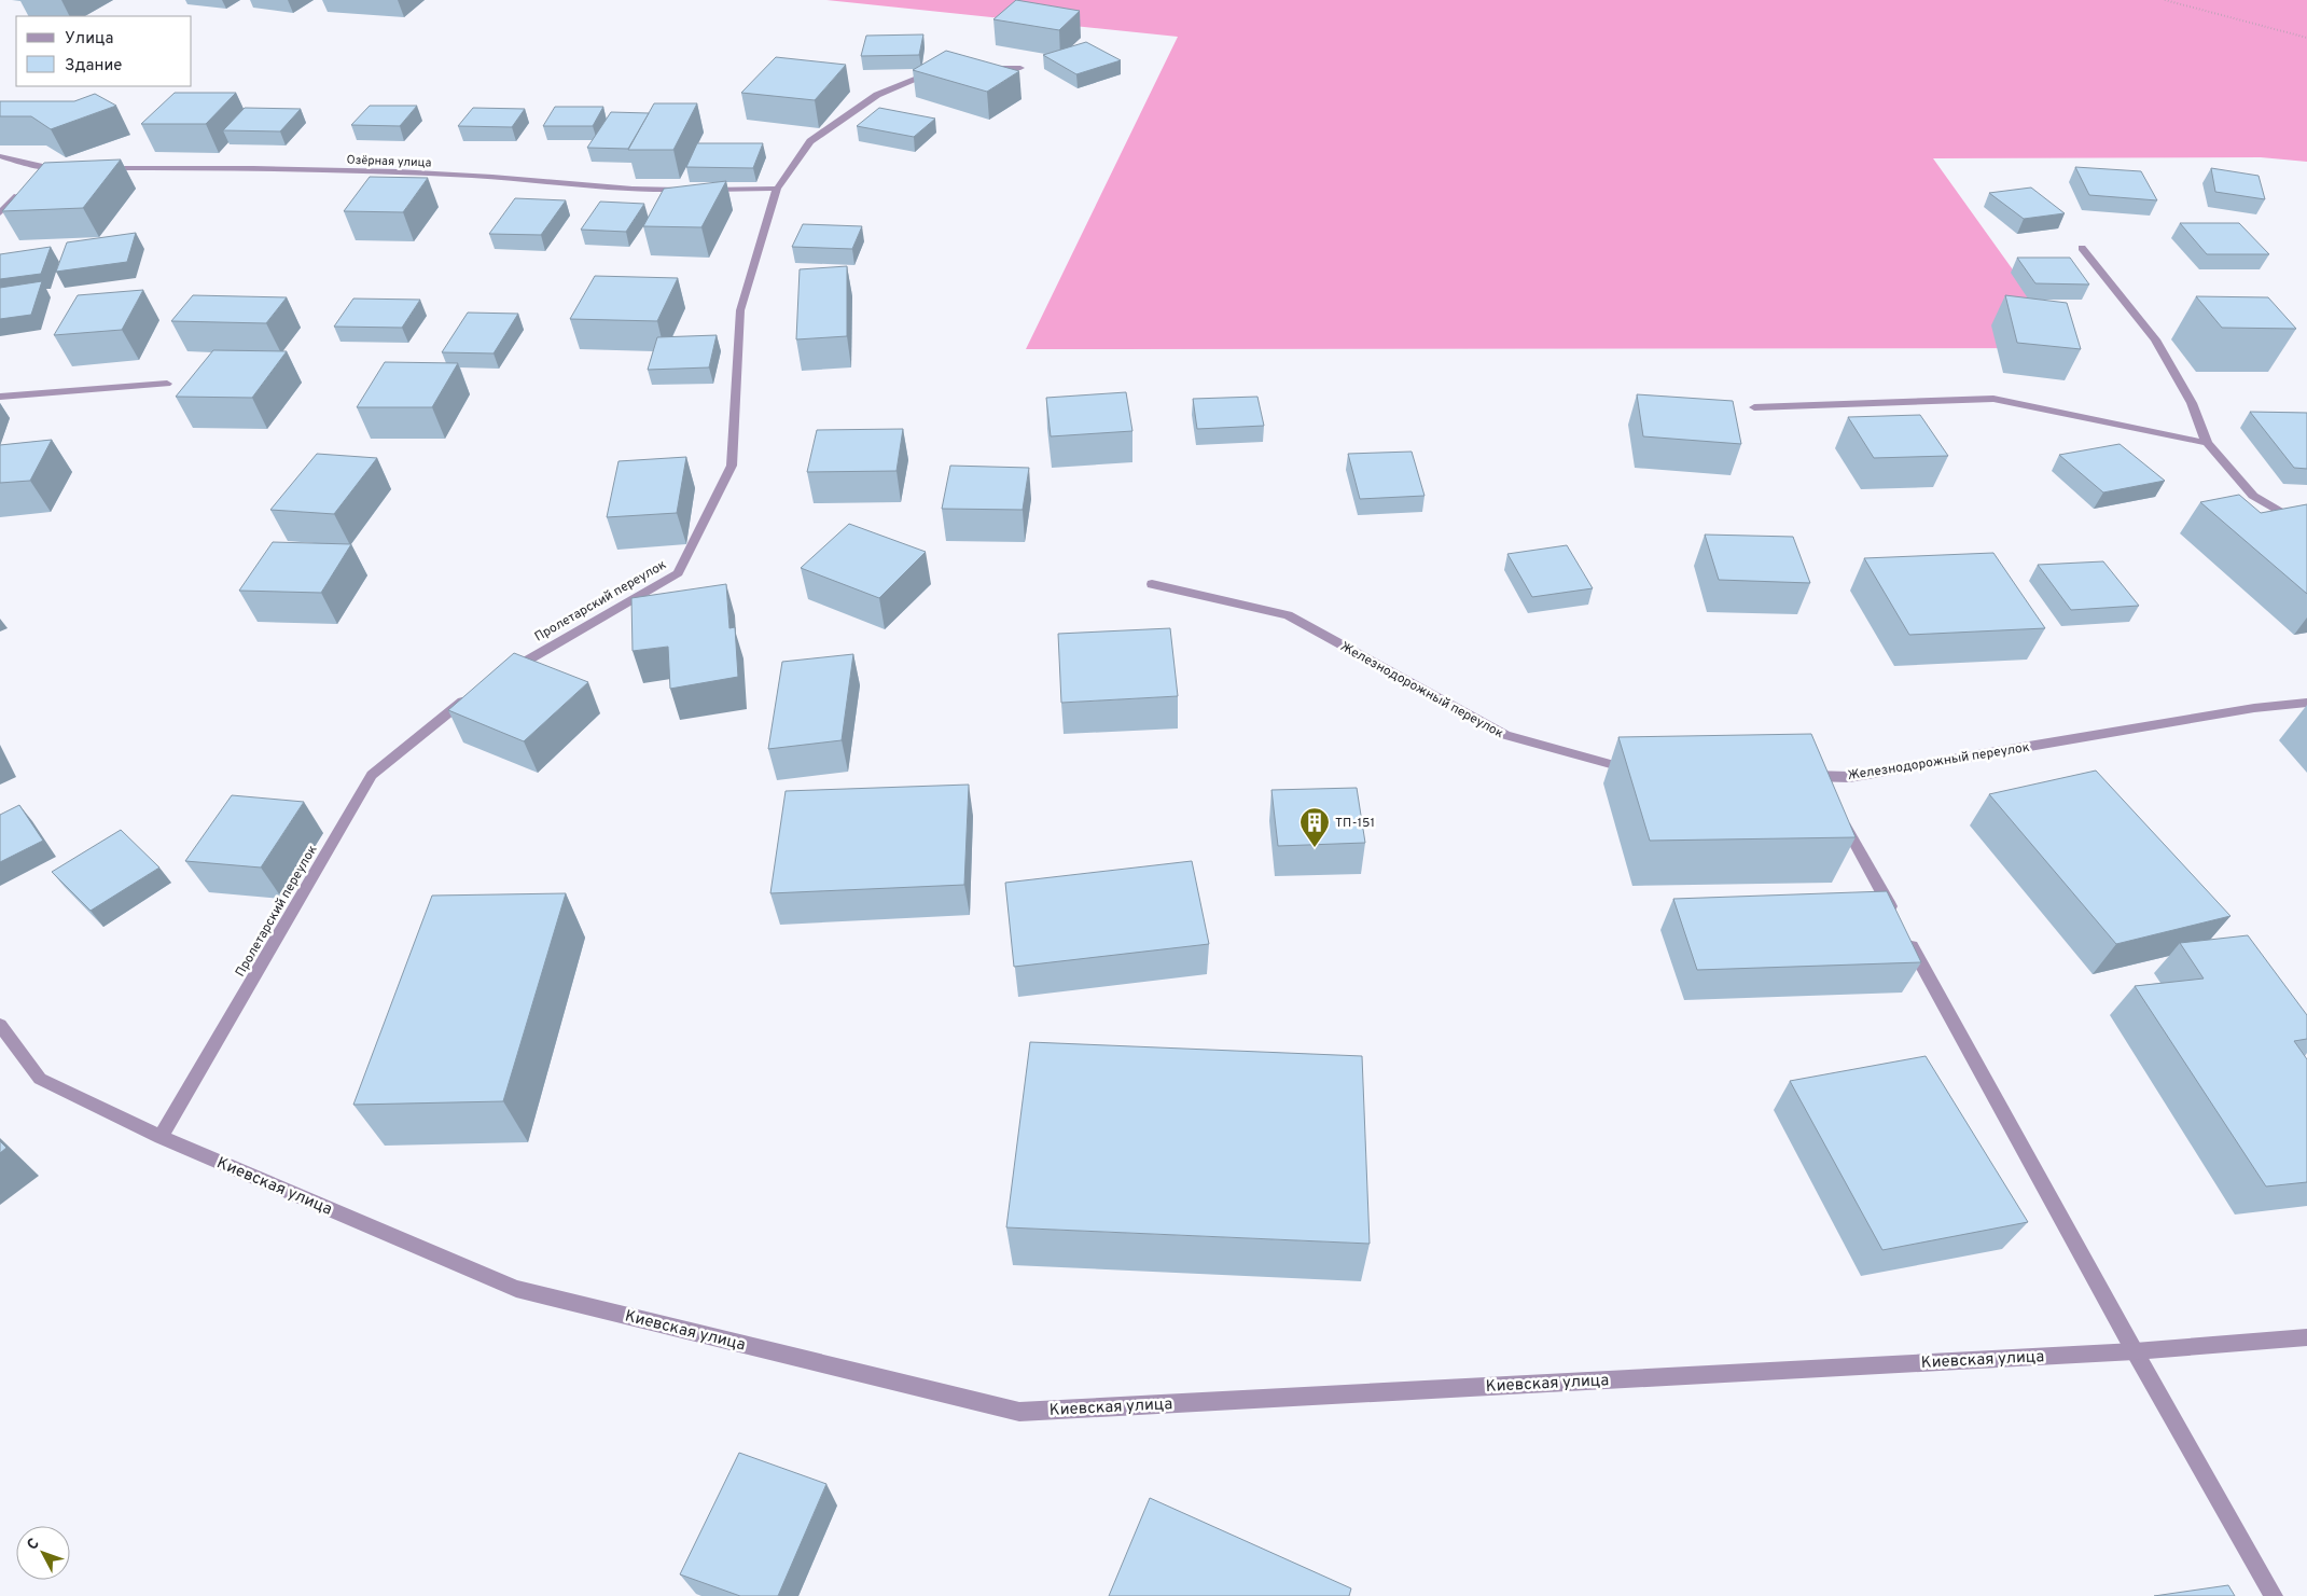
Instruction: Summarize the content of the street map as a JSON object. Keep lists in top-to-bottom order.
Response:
{
  "streets": {
    "street": [
      "Озёрная улица",
      "Пролетарский переулок",
      "Железнодорожный переулок",
      "Киевская улица"
    ]
  },
  "crossings": [
    ["Пролетарский переулок", "Киевская улица"]
  ],
  "places": {
    "building": ["ТП-151"]
  },
  "legend": ["Улица", "Здание"],
  "north": "top left"
}
